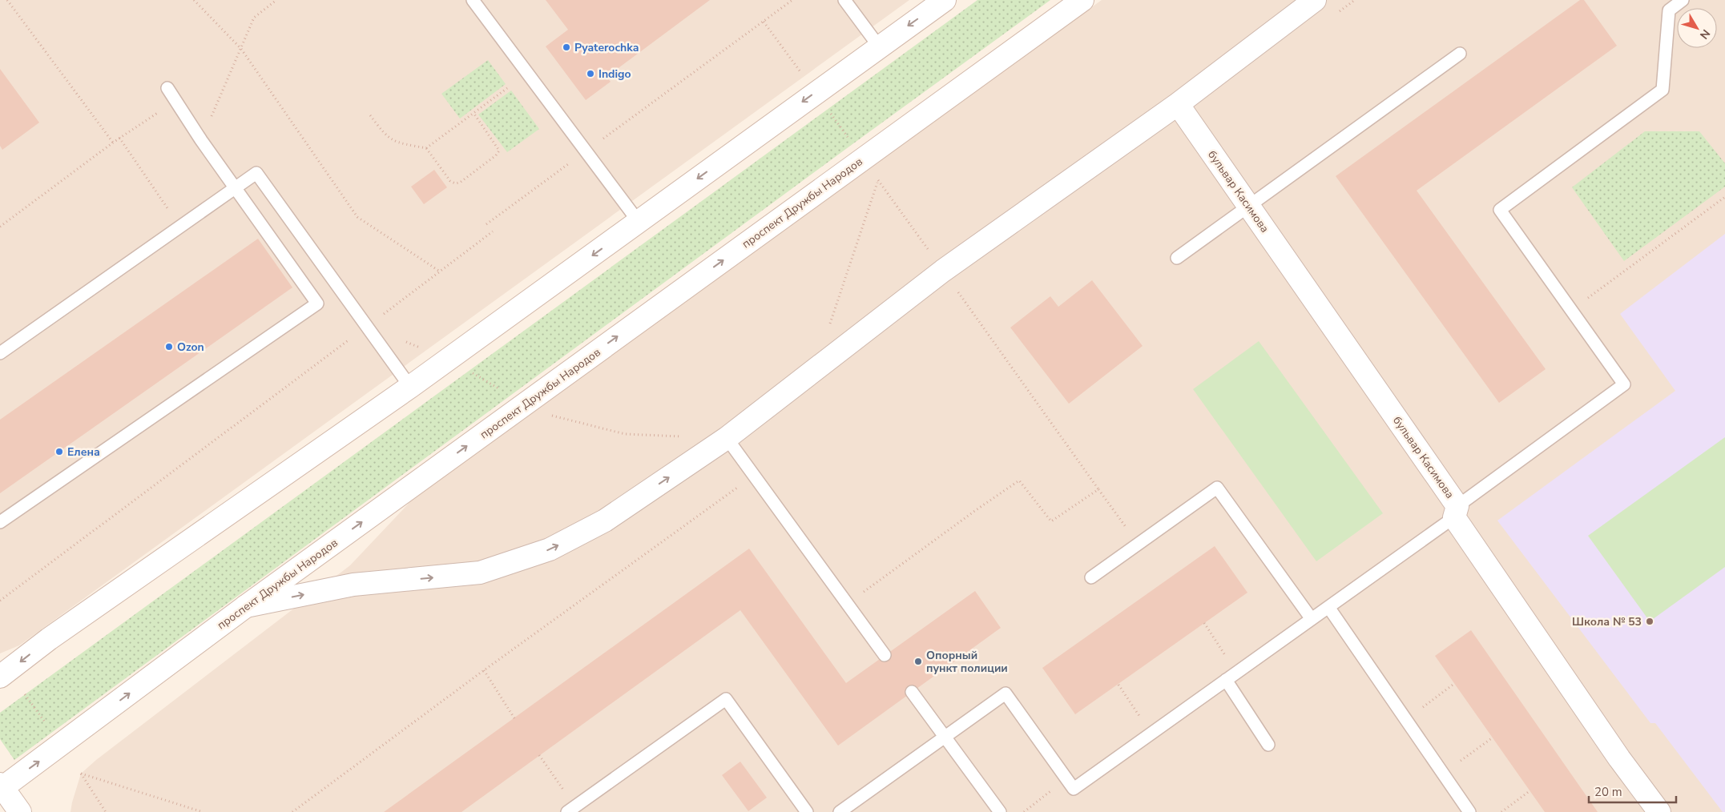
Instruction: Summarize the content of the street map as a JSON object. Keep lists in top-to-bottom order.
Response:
{
  "streets": {
    "street": ["бульвар Касимова", "проспект Дружбы Народов"]
  },
  "places": [
    "Pyaterochka",
    "Indigo",
    "Ozon",
    "Елена",
    "Школа № 53",
    "Опорный пункт полиции"
  ],
  "scale_bar": "20 m",
  "north": "bottom right"
}
